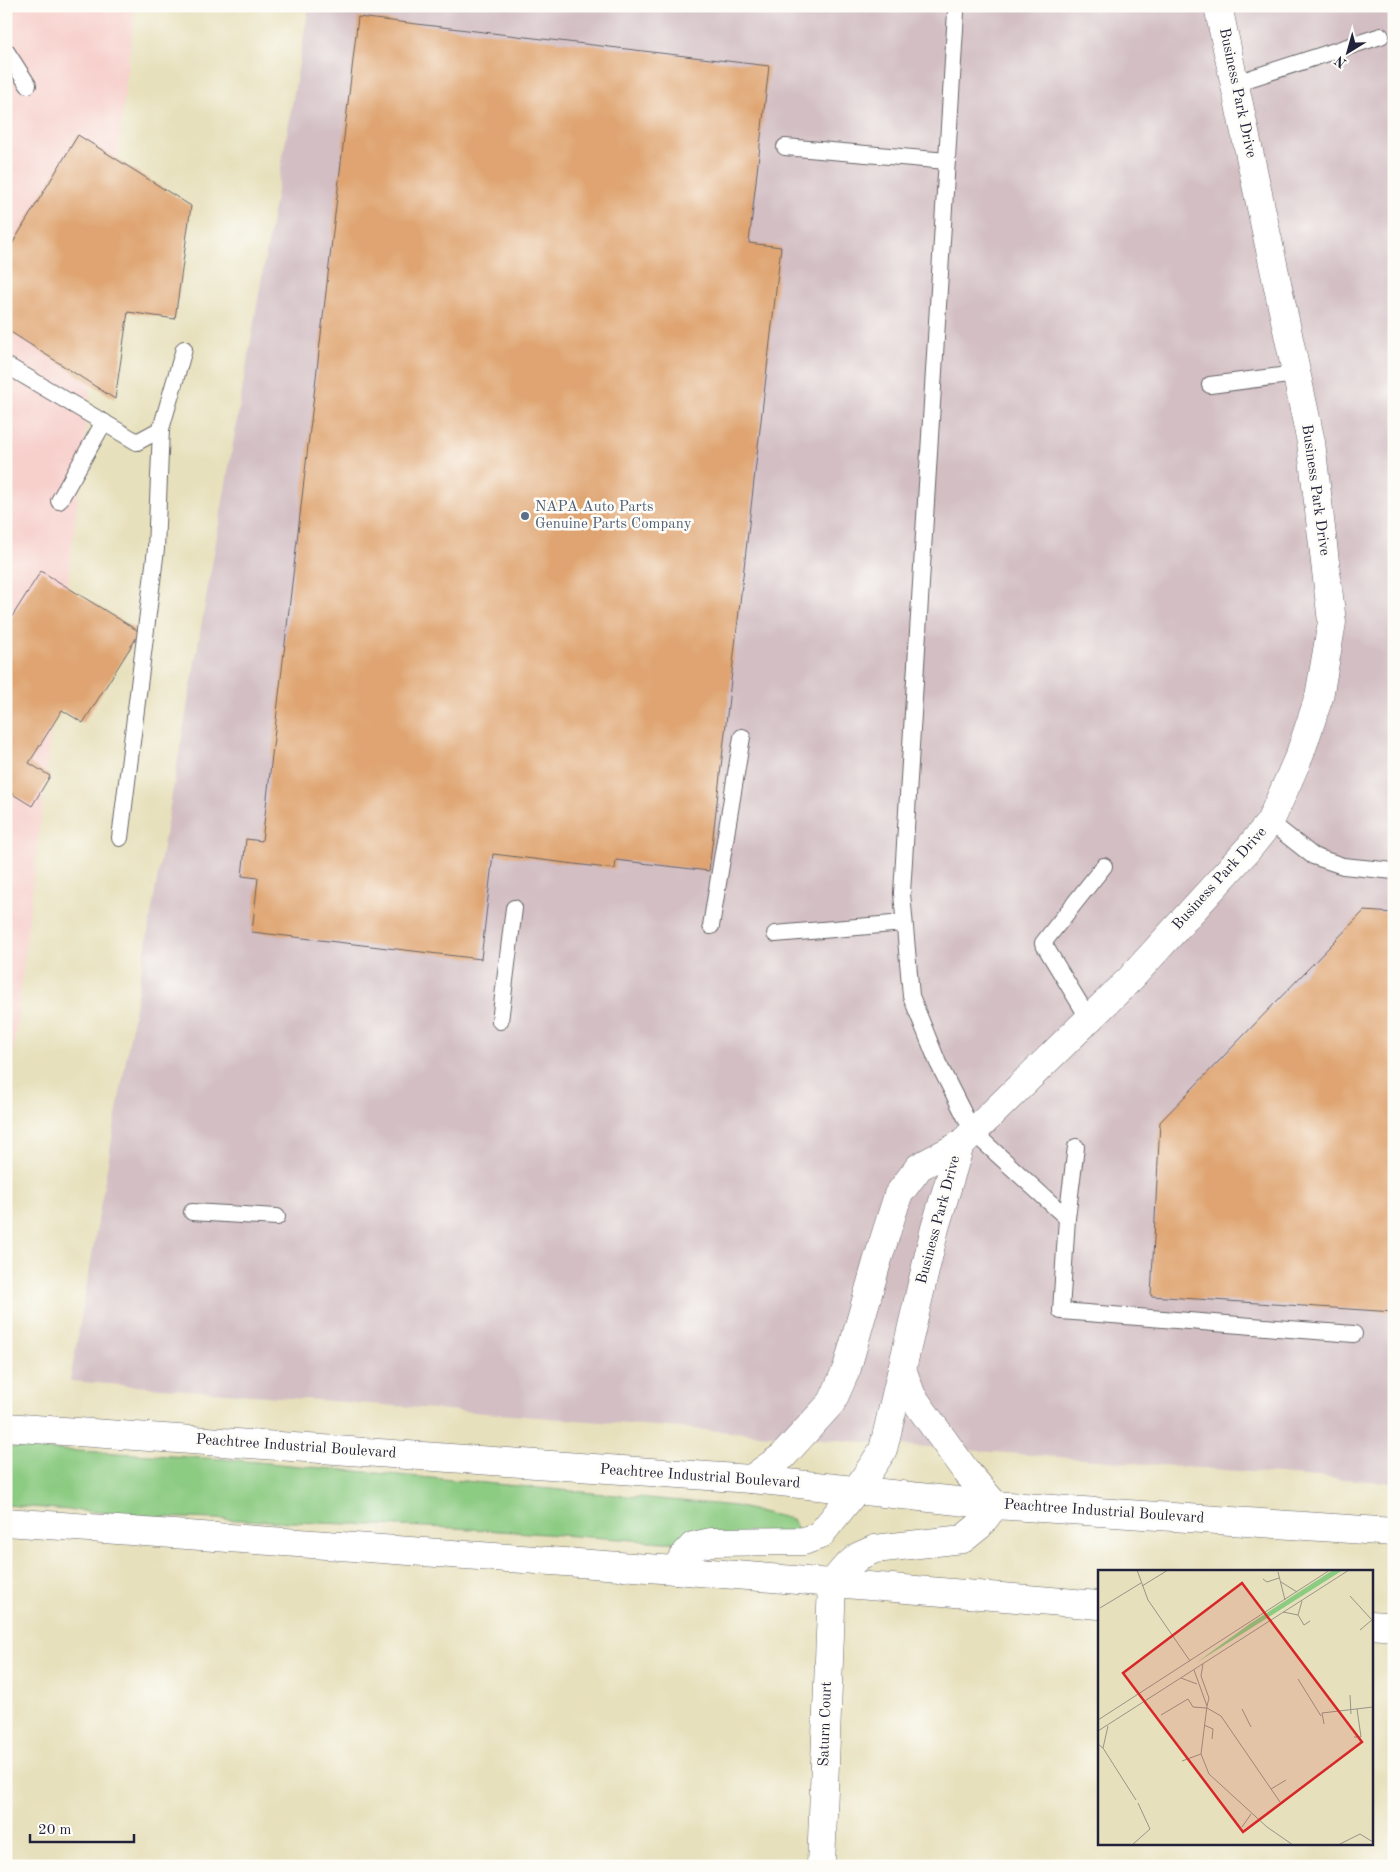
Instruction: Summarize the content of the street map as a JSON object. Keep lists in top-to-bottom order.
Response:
{
  "streets": {
    "main road": ["Business Park Drive", "Peachtree Industrial Boulevard", "Saturn Court"]
  },
  "crossings": [
    ["Business Park Drive", "Peachtree Industrial Boulevard"]
  ],
  "places": ["NAPA Auto Parts Genuine Parts Company"],
  "scale_bar": "20 m",
  "north": "bottom left"
}
